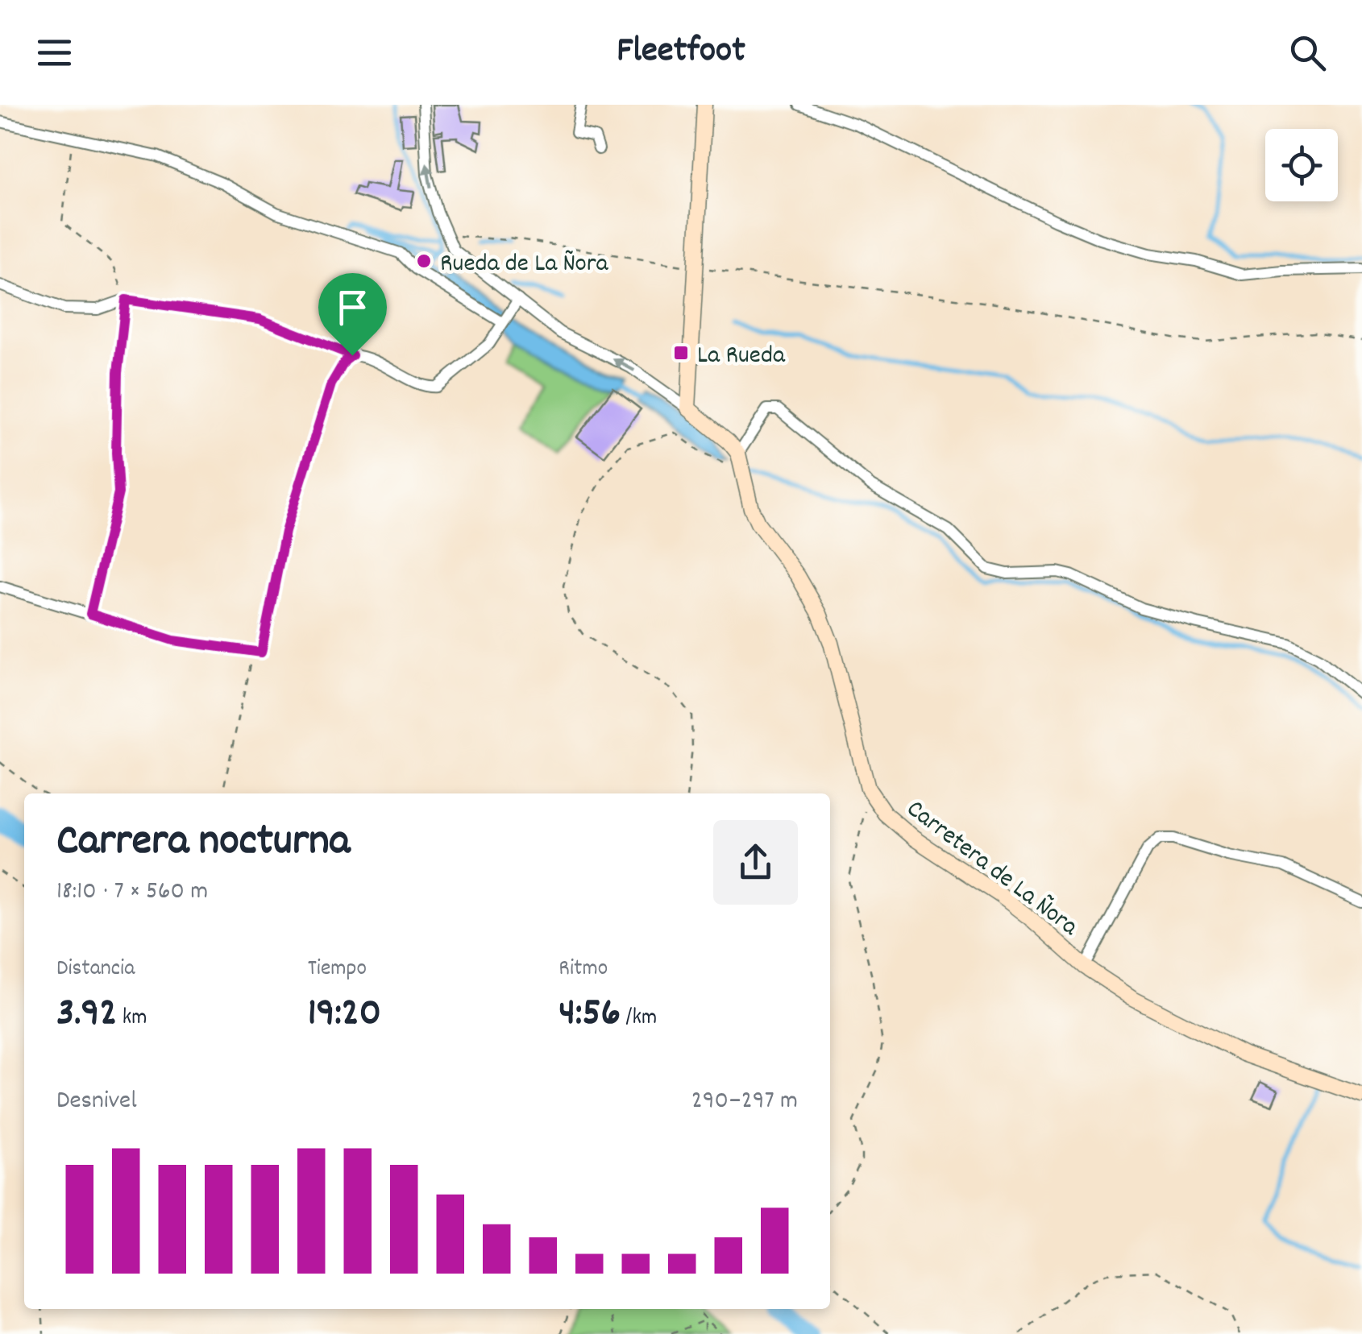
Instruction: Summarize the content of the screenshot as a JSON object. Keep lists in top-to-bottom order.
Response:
{
  "streets": {
    "main road": ["Carretera de La Ñora"]
  },
  "places": {
    "other": ["Rueda de La Ñora"],
    "transit": ["La Rueda"]
  },
  "page": {
    "header": "Fleetfoot",
    "heading": ["Carrera nocturna", "18:10 · 7 × 560 m"],
    "stats": [
      ["Distancia", "3.92 km"],
      ["Tiempo", "19:20"],
      ["Ritmo", "4:56 /km"]
    ],
    "chart": ["Desnivel", "290–297 m"]
  }
}
